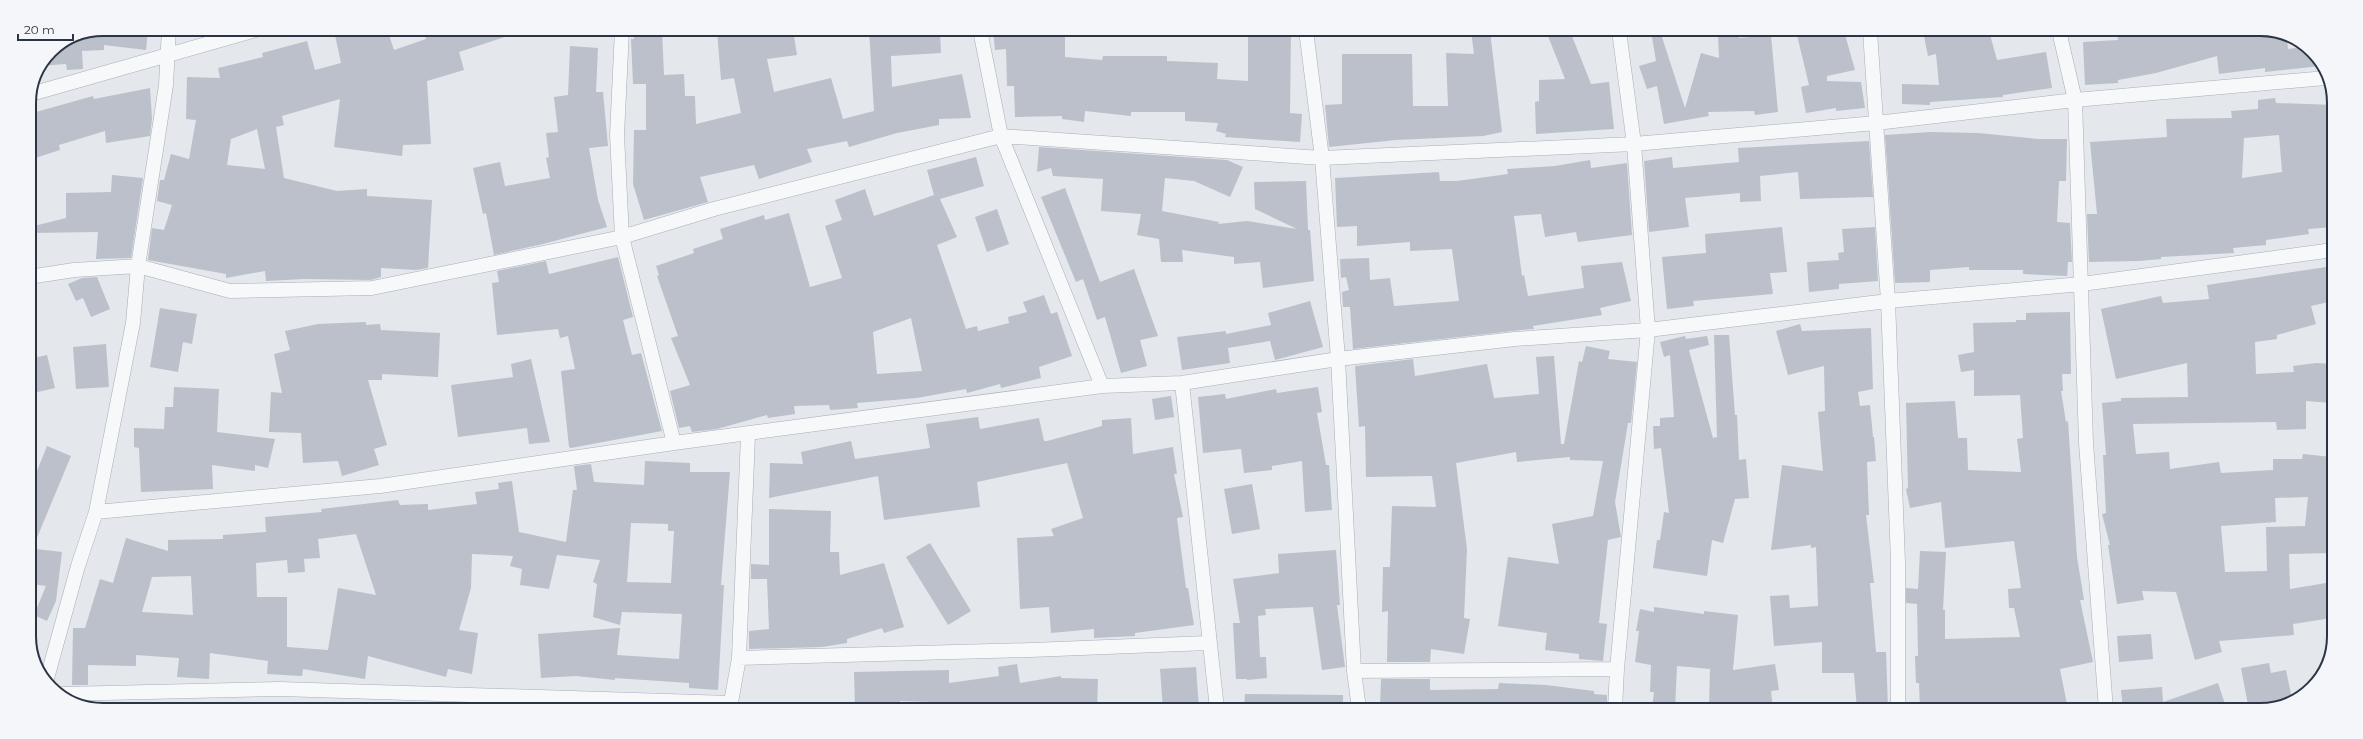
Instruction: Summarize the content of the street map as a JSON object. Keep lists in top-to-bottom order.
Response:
{
  "scale_bar": "20 m"
}
